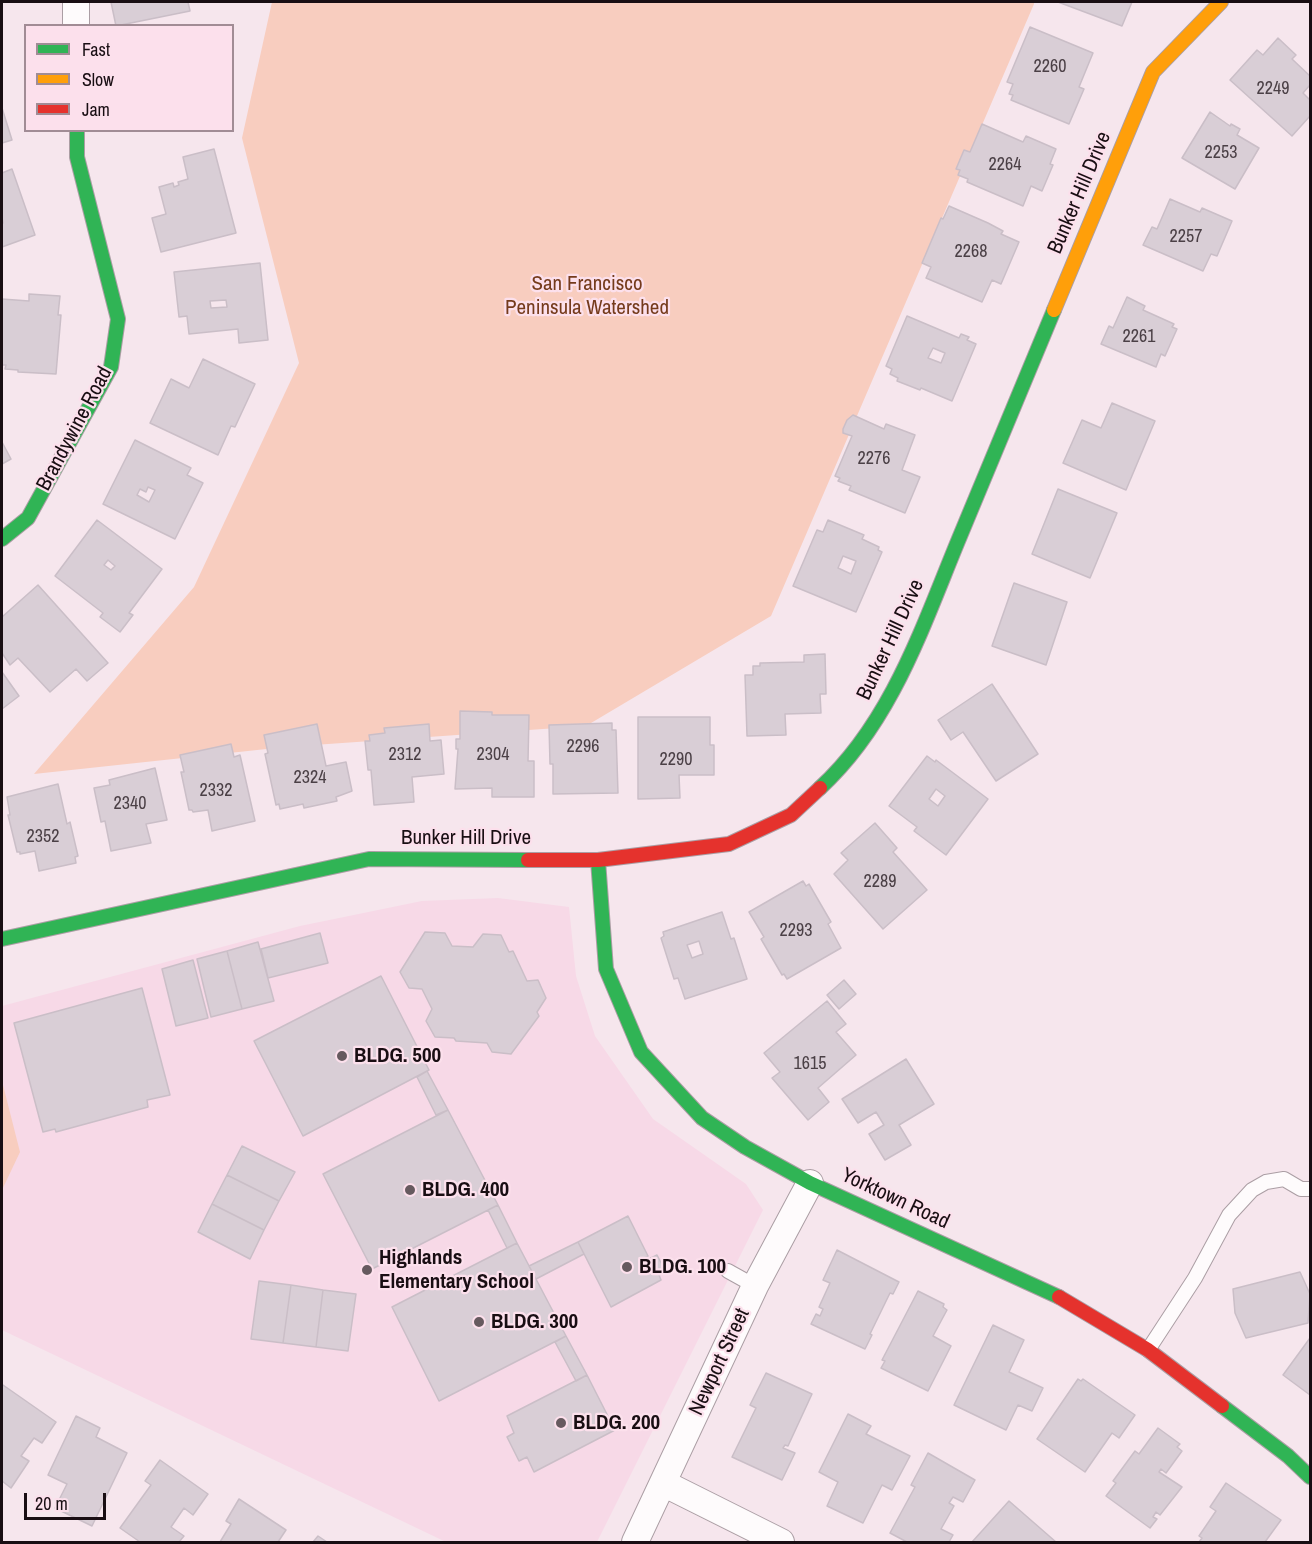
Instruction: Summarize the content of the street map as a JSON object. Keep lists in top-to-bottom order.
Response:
{
  "streets": {
    "street": [
      "Bunker Hill Drive",
      "Brandywine Road",
      "Yorktown Road",
      "Newport Street"
    ]
  },
  "crossings": [
    ["Bunker Hill Drive", "Yorktown Road"],
    ["Yorktown Road", "Newport Street"]
  ],
  "parks": ["San Francisco Peninsula Watershed"],
  "places": [
    "BLDG. 500",
    "BLDG. 400",
    "BLDG. 100",
    "Highlands Elementary School",
    "BLDG. 300",
    "BLDG. 200"
  ],
  "house_numbers": [
    "2260",
    "2249",
    "2253",
    "2264",
    "2257",
    "2268",
    "2261",
    "2276",
    "2296",
    "2312",
    "2304",
    "2290",
    "2324",
    "2332",
    "2340",
    "2352",
    "2289",
    "2293",
    "1615"
  ],
  "legend": ["Fast", "Slow", "Jam"],
  "scale_bar": "20 m"
}
